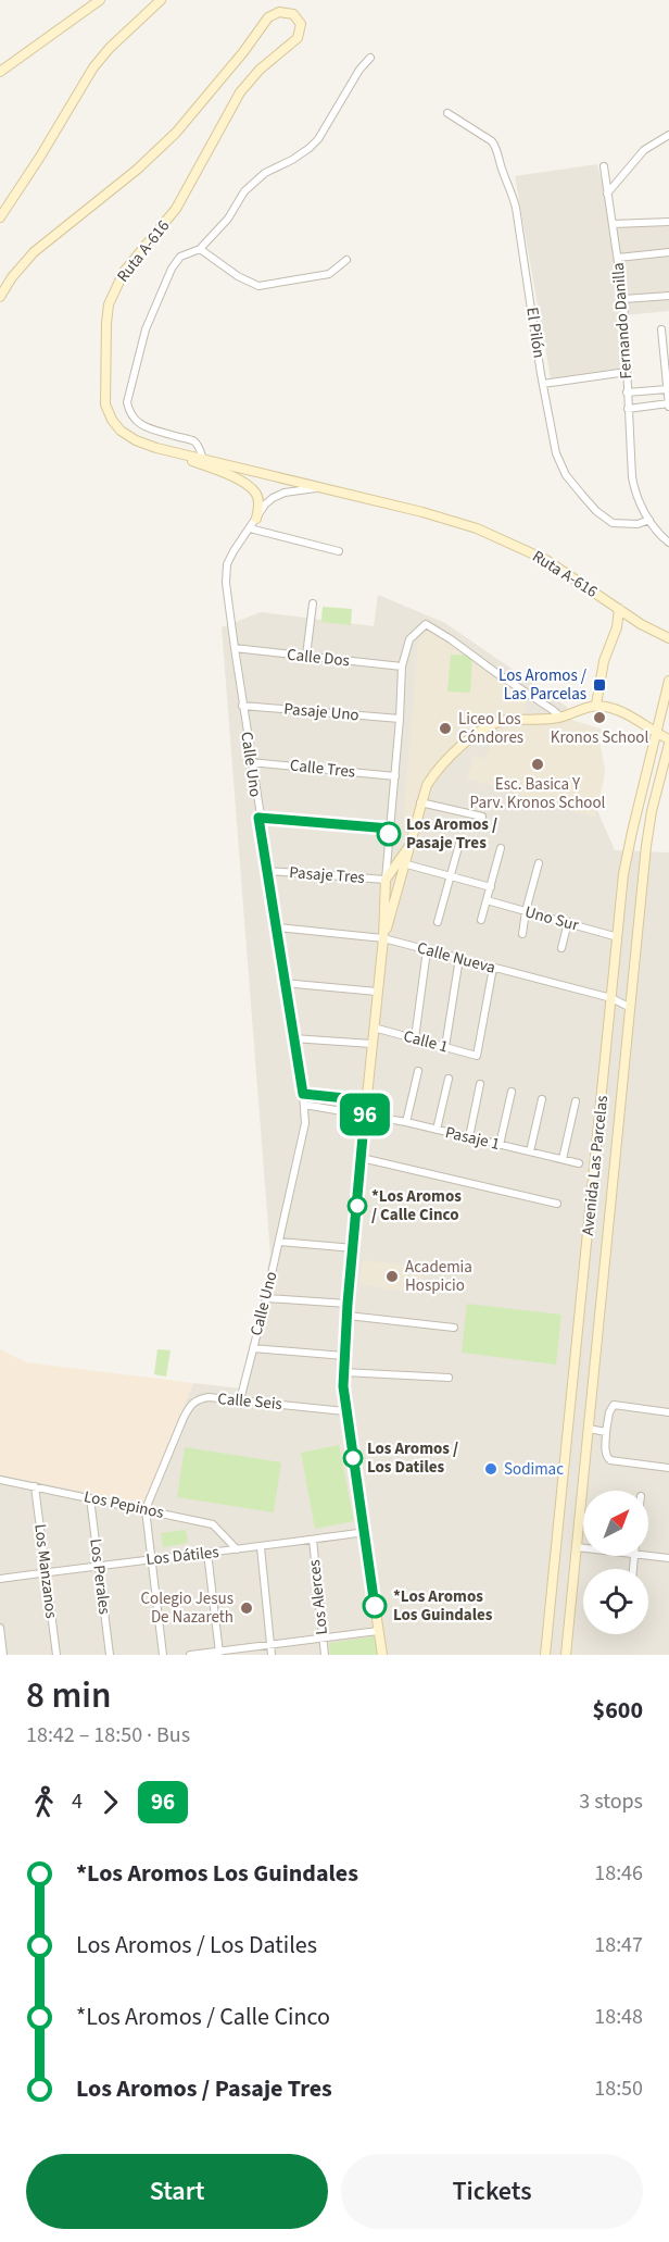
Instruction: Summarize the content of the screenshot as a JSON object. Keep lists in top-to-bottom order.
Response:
{
  "streets": {
    "main road": ["Ruta A-616", "Avenida Las Parcelas"],
    "street": [
      "Fernando Danilla",
      "El Pilón",
      "Calle Dos",
      "Pasaje Uno",
      "Calle Uno",
      "Calle Tres",
      "Pasaje Tres",
      "Uno Sur",
      "Calle Nueva",
      "Calle 1",
      "Pasaje 1",
      "Calle Seis",
      "Los Pepinos",
      "Los Dátiles",
      "Los Manzanos",
      "Los Perales",
      "Los Alerces"
    ]
  },
  "crossings": [
    ["Ruta A-616", "Calle Uno"],
    ["Fernando Danilla", "El Pilón"],
    ["Calle Dos", "Calle Uno"],
    ["Pasaje Uno", "Calle Uno"],
    ["Calle Uno", "Calle Tres"],
    ["Calle Uno", "Pasaje Tres"],
    ["Calle Uno", "Calle Nueva"],
    ["Calle Uno", "Pasaje 1"],
    ["Calle Uno", "Calle Seis"],
    ["Uno Sur", "Avenida Las Parcelas"],
    ["Calle Nueva", "Calle 1"],
    ["Calle Nueva", "Avenida Las Parcelas"],
    ["Calle Seis", "Los Pepinos"],
    ["Los Pepinos", "Los Dátiles"],
    ["Los Pepinos", "Los Manzanos"],
    ["Los Pepinos", "Los Perales"],
    ["Los Dátiles", "Los Manzanos"],
    ["Los Dátiles", "Los Perales"],
    ["Los Dátiles", "Los Alerces"]
  ],
  "places": {
    "transit": ["Los Aromos / Las Parcelas"],
    "other": [
      "Kronos School",
      "Liceo Los Cóndores",
      "Esc. Basica Y Parv. Kronos School",
      "Los Aromos / Pasaje Tres",
      "*Los Aromos / Calle Cinco",
      "Academia Hospicio",
      "Los Aromos / Los Datiles",
      "Sodimac",
      "*Los Aromos Los Guindales",
      "Colegio Jesus De Nazareth"
    ]
  },
  "lines": ["bus line 96"],
  "north": "top right",
  "page": {
    "on_map": "96",
    "heading": ["8 min", "18:42 – 18:50 · Bus", "$600"],
    "legs": ["4", "96", "3 stops"],
    "list": [
      {
        "name": "*Los Aromos Los Guindales",
        "value": "18:46"
      },
      {
        "name": "Los Aromos / Los Datiles",
        "value": "18:47"
      },
      {
        "name": "*Los Aromos / Calle Cinco",
        "value": "18:48"
      },
      {
        "name": "Los Aromos / Pasaje Tres",
        "value": "18:50"
      }
    ],
    "buttons": ["Start", "Tickets"]
  }
}
